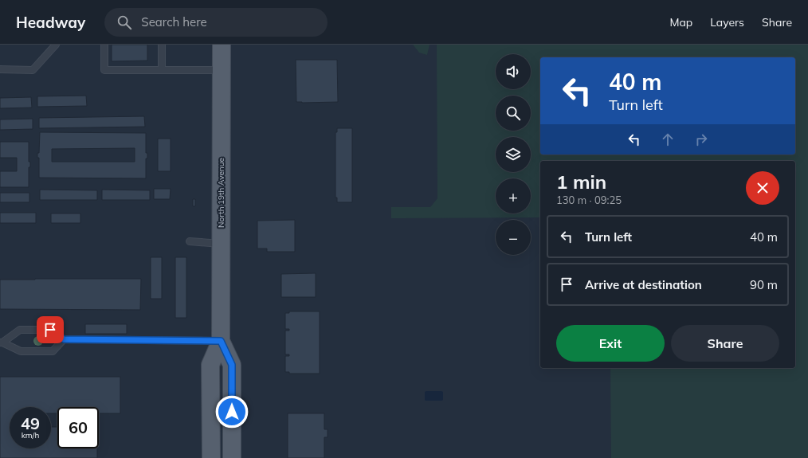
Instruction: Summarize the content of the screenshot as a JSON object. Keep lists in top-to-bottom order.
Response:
{
  "streets": {
    "main road": ["North 19th Avenue"]
  },
  "page": {
    "header": "Headway",
    "search": "Search here",
    "nav": ["Map", "Layers", "Share"],
    "map_buttons": ["+", "−"],
    "turn": ["40 m", "Turn left"],
    "heading": ["1 min", "130 m · 09:25"],
    "list": [
      {
        "name": "Turn left",
        "value": "40 m"
      },
      {
        "name": "Arrive at destination",
        "value": "90 m"
      }
    ],
    "buttons": ["Exit", "Share"],
    "speed": "49 km/h",
    "limit": "60"
  }
}
